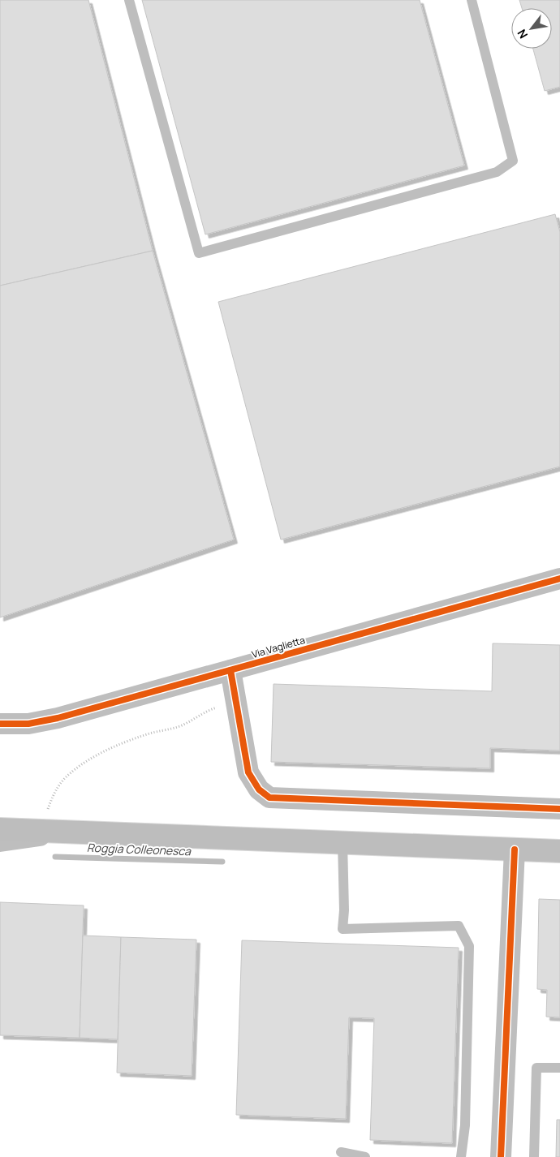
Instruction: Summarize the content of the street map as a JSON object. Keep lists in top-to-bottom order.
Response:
{
  "streets": {
    "street": ["Via Vaglietta"]
  },
  "water": ["Roggia Colleonesca"],
  "north": "bottom left"
}
